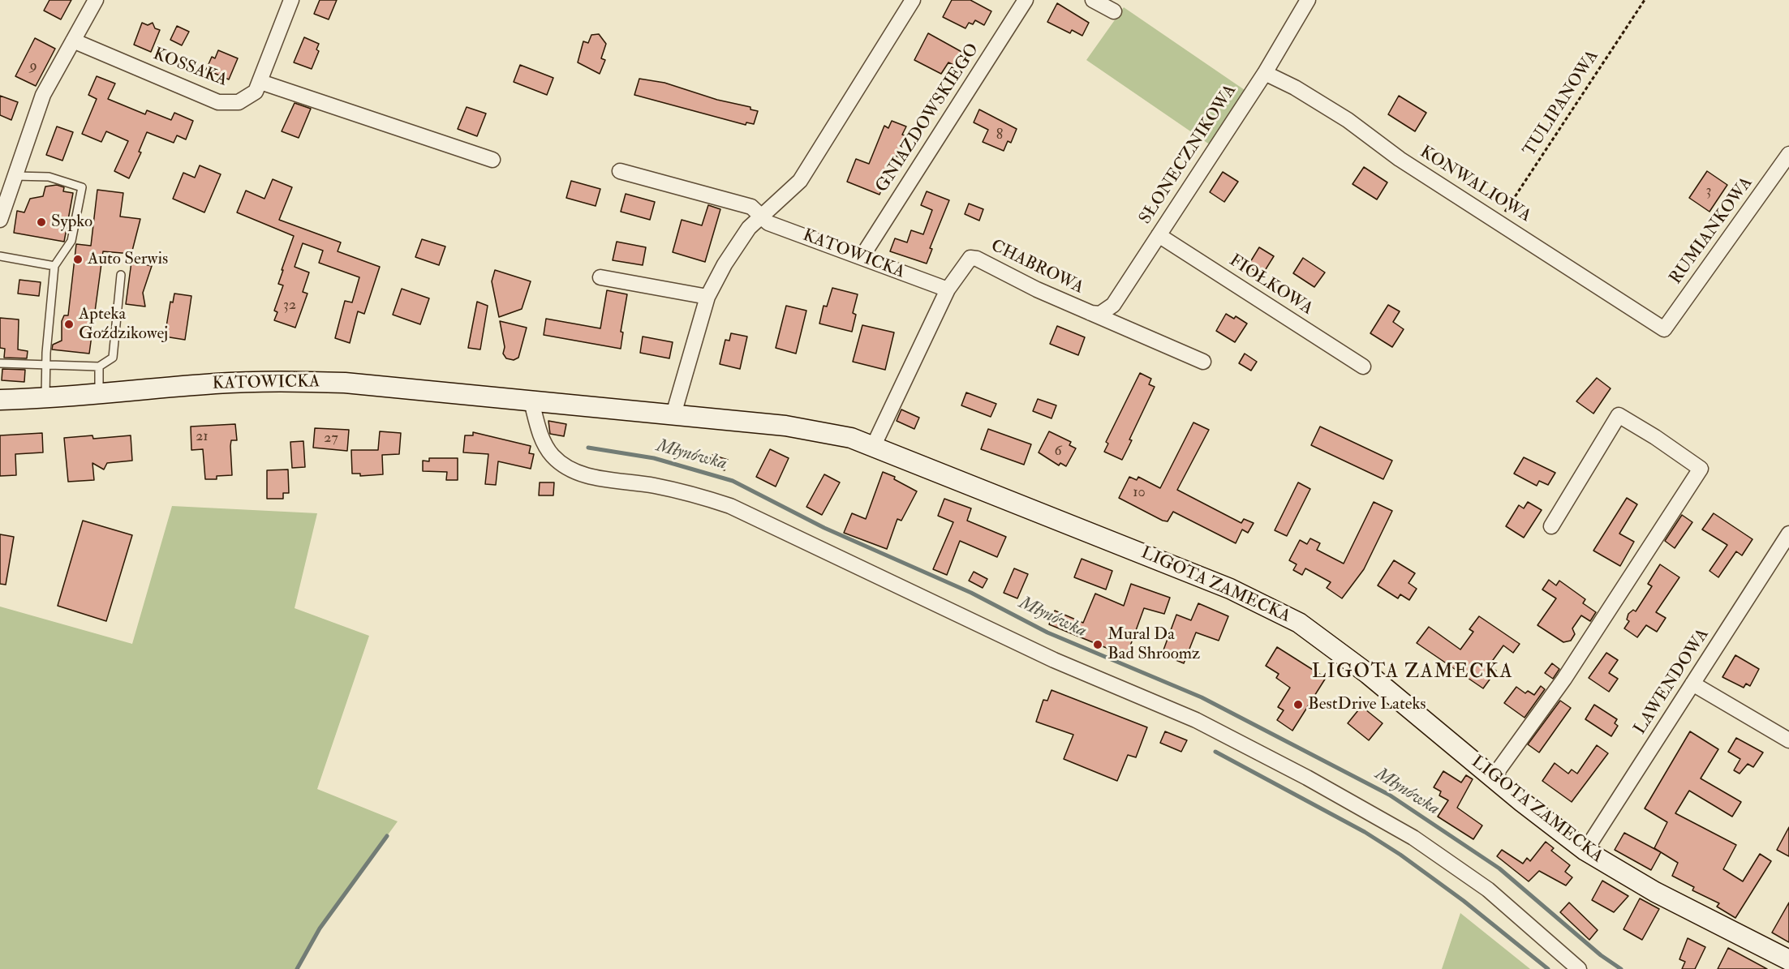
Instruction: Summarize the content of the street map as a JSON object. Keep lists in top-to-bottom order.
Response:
{
  "streets": {
    "main road": ["KATOWICKA", "LIGOTA ZAMECKA"],
    "street": [
      "KOSSAKA",
      "GNIAZDOWSKIEGO",
      "SŁONECZNIKOWA",
      "KONWALIOWA",
      "RUMIANKOWA",
      "CHABROWA",
      "FIOŁKOWA",
      "LAWENDOWA"
    ],
    "path": ["TULIPANOWA"]
  },
  "crossings": [
    ["TULIPANOWA", "KONWALIOWA"],
    ["GNIAZDOWSKIEGO", "KATOWICKA"],
    ["SŁONECZNIKOWA", "KONWALIOWA"],
    ["SŁONECZNIKOWA", "CHABROWA"],
    ["SŁONECZNIKOWA", "FIOŁKOWA"],
    ["KONWALIOWA", "RUMIANKOWA"],
    ["KATOWICKA", "CHABROWA"],
    ["KATOWICKA", "LIGOTA ZAMECKA"],
    ["CHABROWA", "LIGOTA ZAMECKA"],
    ["LIGOTA ZAMECKA", "LAWENDOWA"]
  ],
  "districts": ["LIGOTA ZAMECKA"],
  "water": ["Młynówka"],
  "places": [
    "Sypko",
    "Auto Serwis",
    "Apteka Goździkowej",
    "Mural Da Bad Shroomz",
    "BestDrive Lateks"
  ],
  "house_numbers": [
    "9",
    "8",
    "3",
    "32",
    "21",
    "27",
    "6",
    "10"
  ]
}
